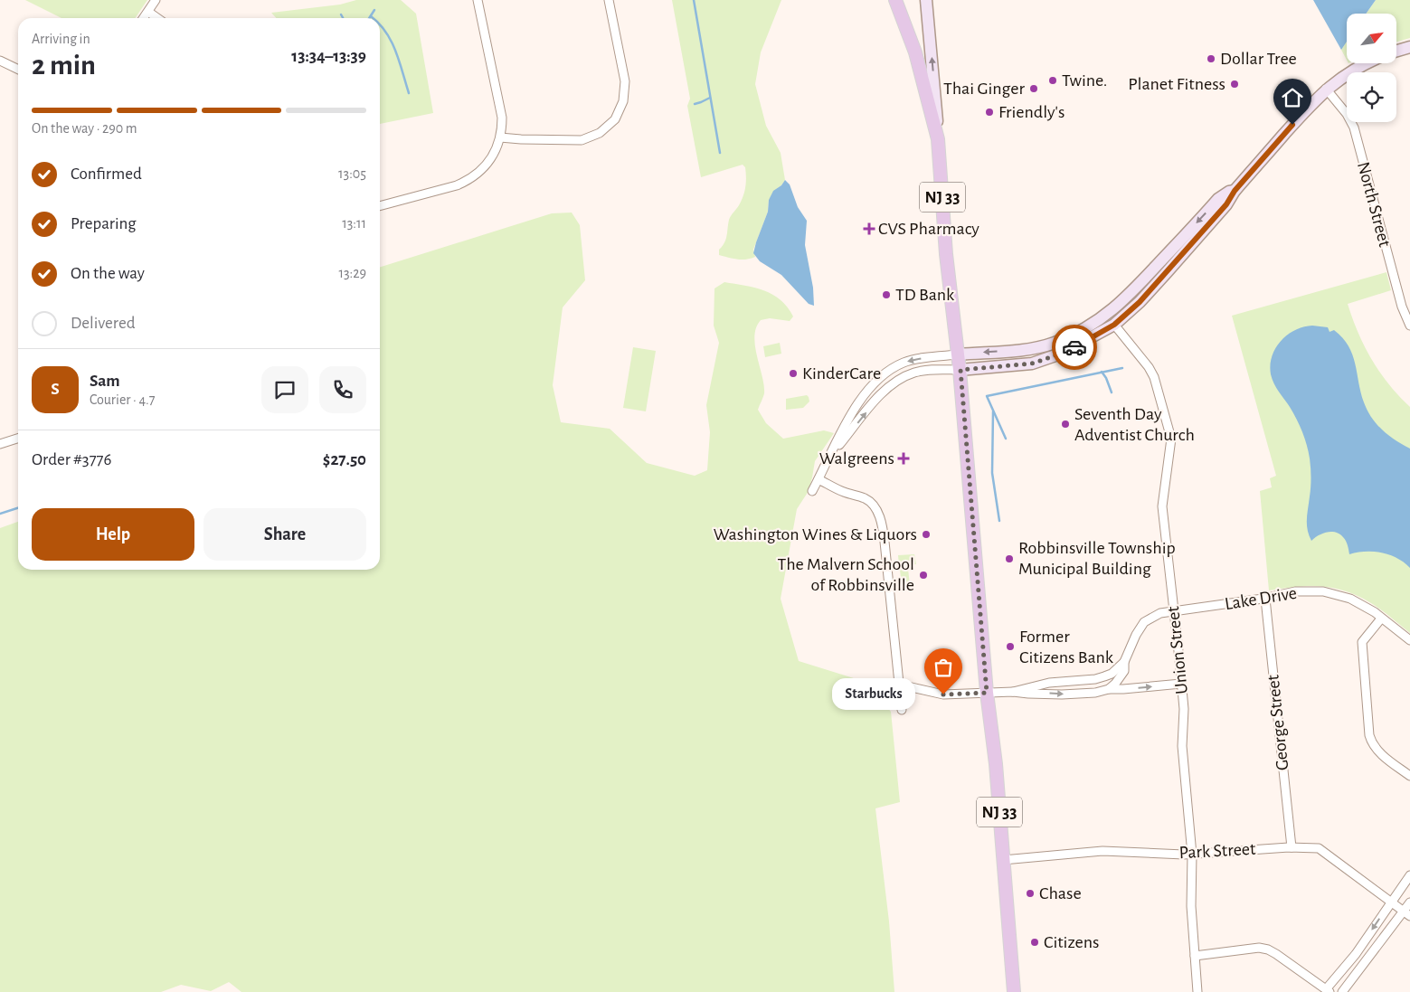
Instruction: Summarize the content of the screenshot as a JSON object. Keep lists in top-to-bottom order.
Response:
{
  "streets": {
    "main road": ["NJ 33"],
    "street": [
      "North Street",
      "Lake Drive",
      "Union Street",
      "George Street",
      "Park Street"
    ]
  },
  "crossings": [
    ["NJ 33", "Lake Drive"],
    ["NJ 33", "Park Street"],
    ["Lake Drive", "Union Street"],
    ["Lake Drive", "George Street"],
    ["Union Street", "Park Street"],
    ["George Street", "Park Street"]
  ],
  "places": {
    "other": [
      "Dollar Tree",
      "Twine.",
      "Planet Fitness",
      "Thai Ginger",
      "Friendly's",
      "TD Bank",
      "KinderCare",
      "Seventh Day Adventist Church",
      "Washington Wines & Liquors",
      "Robbinsville Township Municipal Building",
      "The Malvern School of Robbinsville",
      "Former Citizens Bank",
      "Starbucks",
      "Chase",
      "Citizens"
    ],
    "health": ["CVS Pharmacy", "Walgreens"]
  },
  "north": "top right",
  "page": {
    "heading": ["2 min", "Arriving in", "13:34–13:39"],
    "panel": [
      "Sam",
      "Courier · 4.7",
      "Order #3776",
      "$27.50"
    ],
    "bar": "On the way · 290 m",
    "list": [
      ["Confirmed", "13:05"],
      ["Preparing", "13:11"],
      ["On the way", "13:29"],
      "Delivered"
    ],
    "round": "S",
    "buttons": ["Help", "Share"],
    "bubble": "Starbucks"
  }
}
